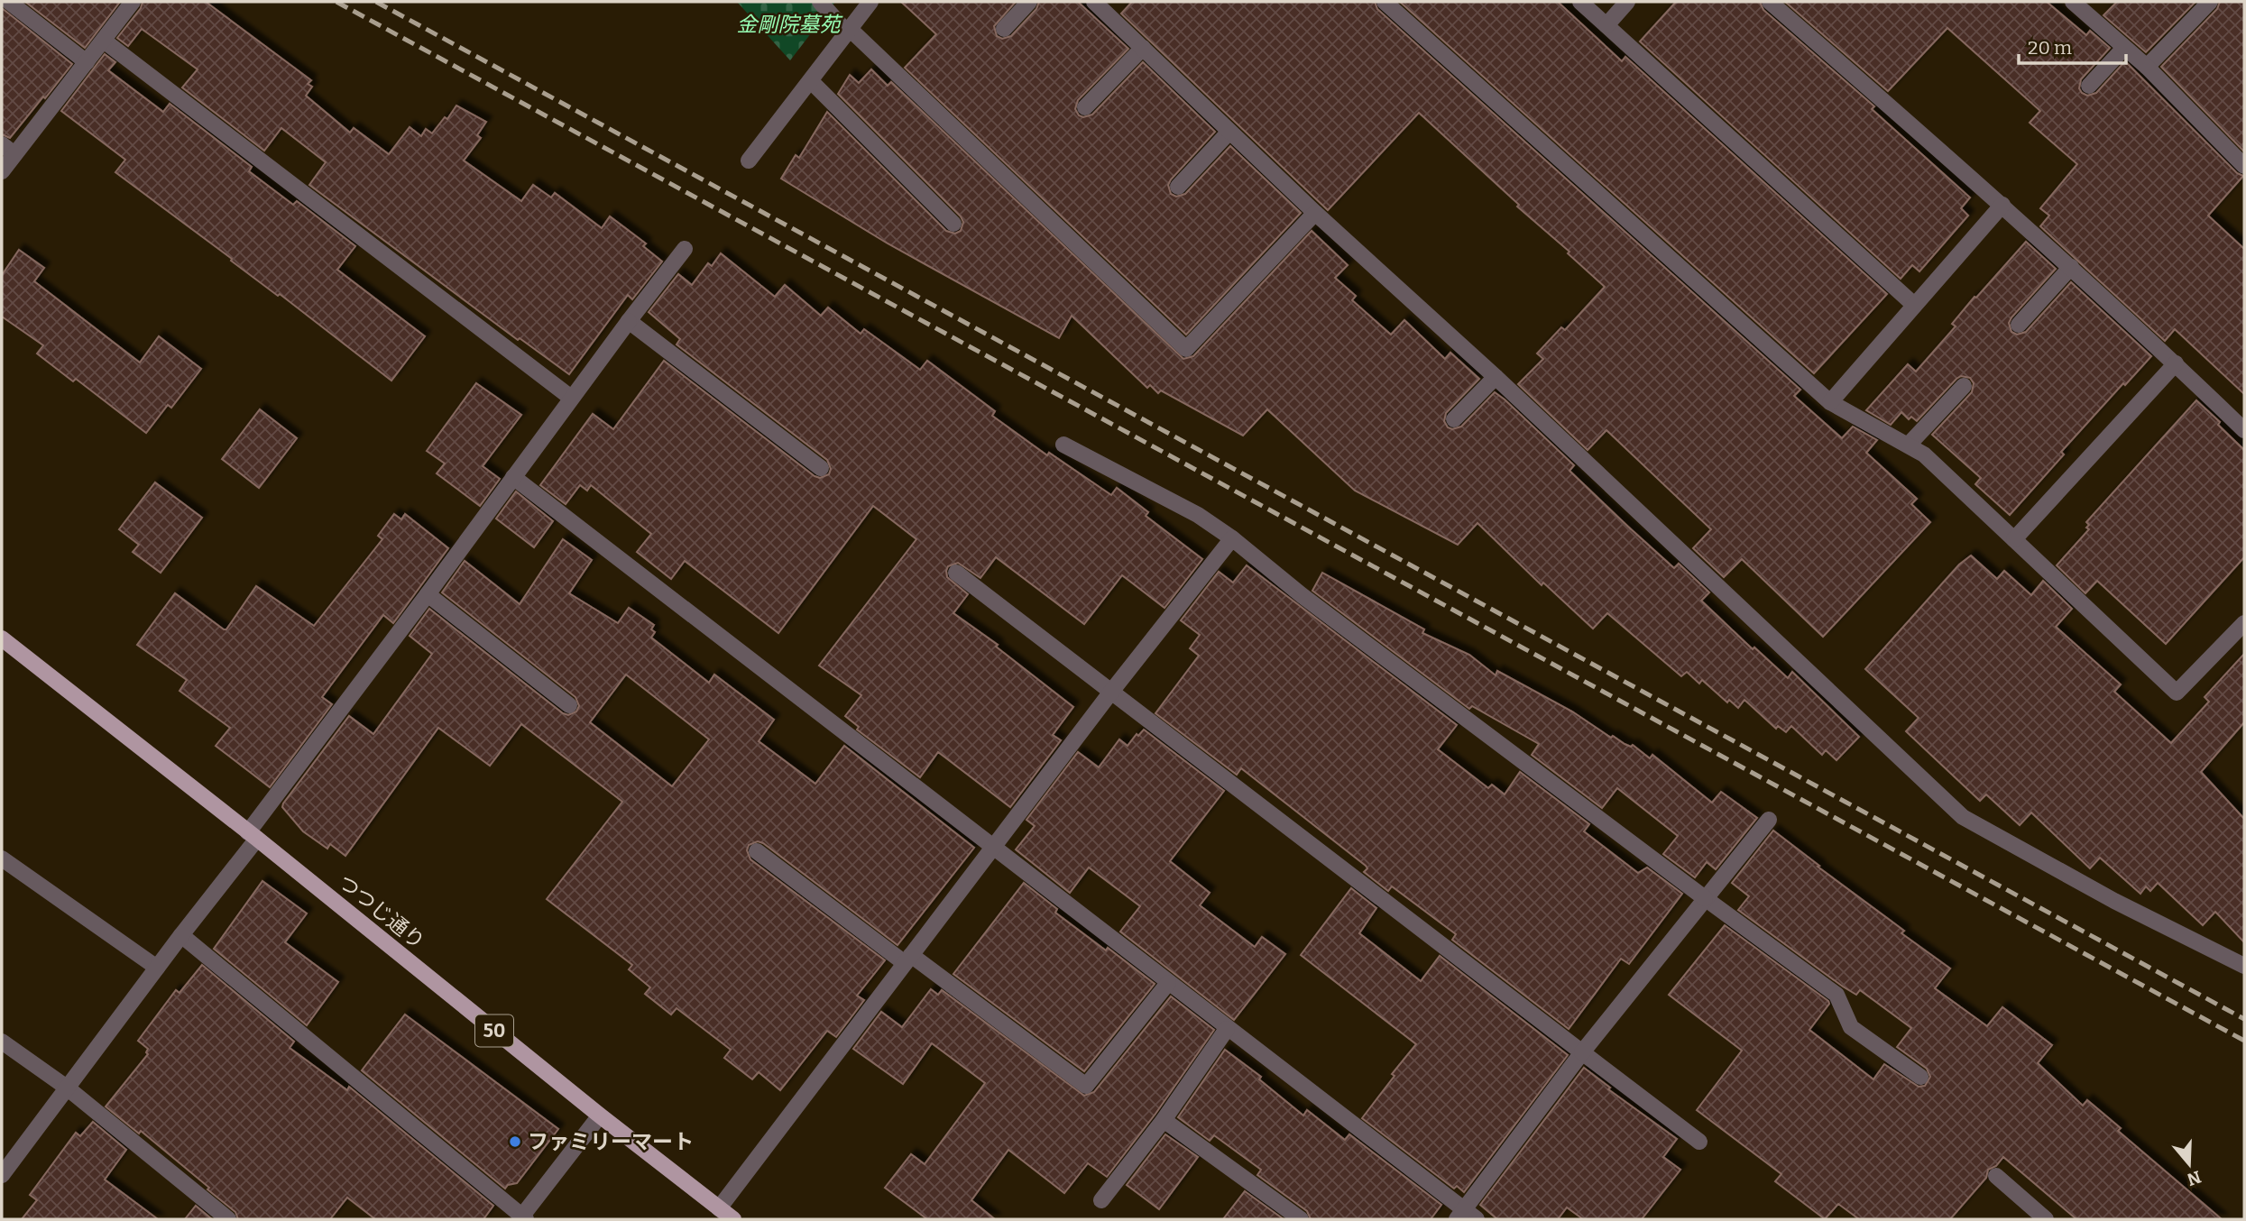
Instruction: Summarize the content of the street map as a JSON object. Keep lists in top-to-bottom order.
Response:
{
  "streets": {
    "main road": ["つつじ通り", "50"]
  },
  "parks": ["金剛院墓苑"],
  "places": ["ファミリーマート"],
  "scale_bar": "20 m",
  "north": "bottom"
}
